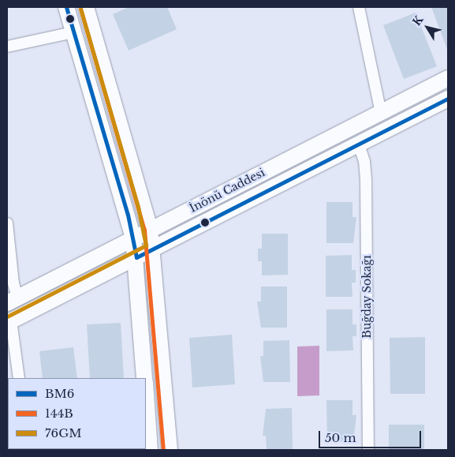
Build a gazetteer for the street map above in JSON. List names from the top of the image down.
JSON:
{
  "streets": {
    "main road": ["İnönü Caddesi"],
    "street": ["Buğday Sokağı"]
  },
  "lines": ["transit line BM6", "transit line 144B", "transit line 76GM"],
  "legend": ["BM6", "144B", "76GM"],
  "scale_bar": "50 m",
  "north": "top left"
}
